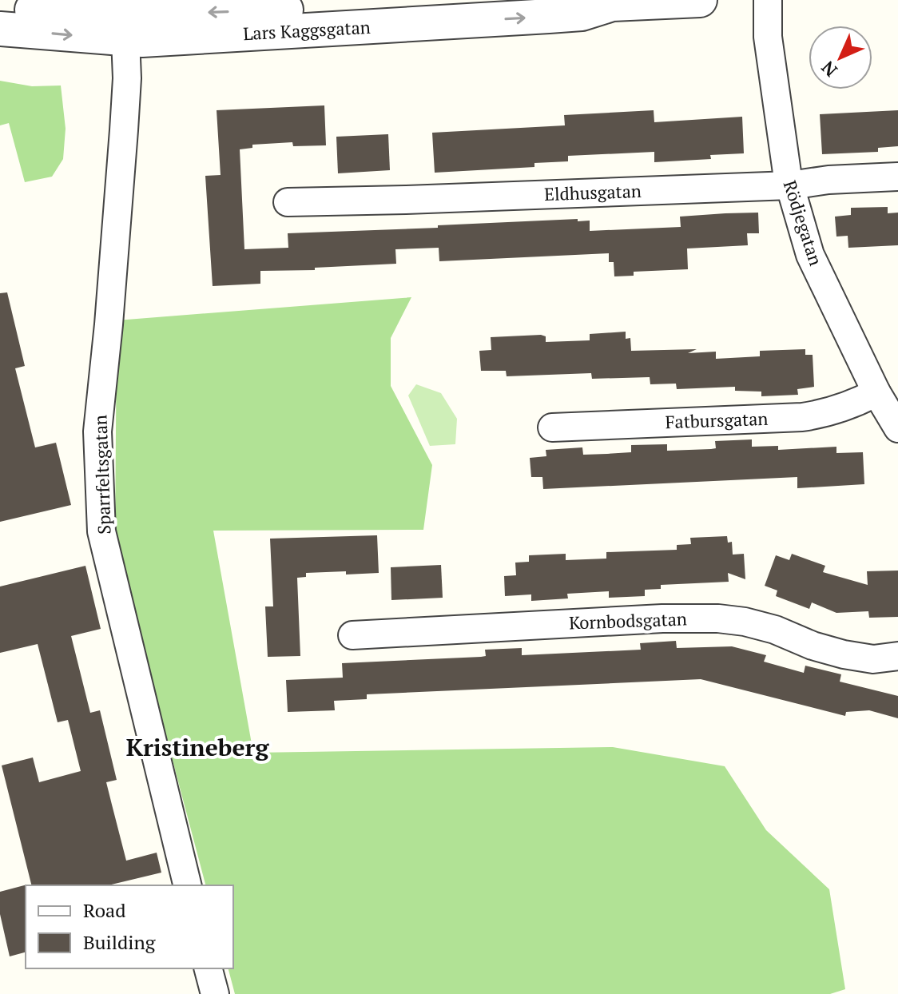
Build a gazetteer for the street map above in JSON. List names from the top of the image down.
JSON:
{
  "streets": {
    "street": [
      "Lars Kaggsgatan",
      "Eldhusgatan",
      "Rödjegatan",
      "Fatbursgatan",
      "Sparrfeltsgatan",
      "Kornbodsgatan"
    ]
  },
  "crossings": [
    ["Lars Kaggsgatan", "Sparrfeltsgatan"],
    ["Eldhusgatan", "Rödjegatan"],
    ["Rödjegatan", "Fatbursgatan"]
  ],
  "districts": ["Kristineberg"],
  "legend": ["Road", "Building"],
  "north": "bottom left"
}
